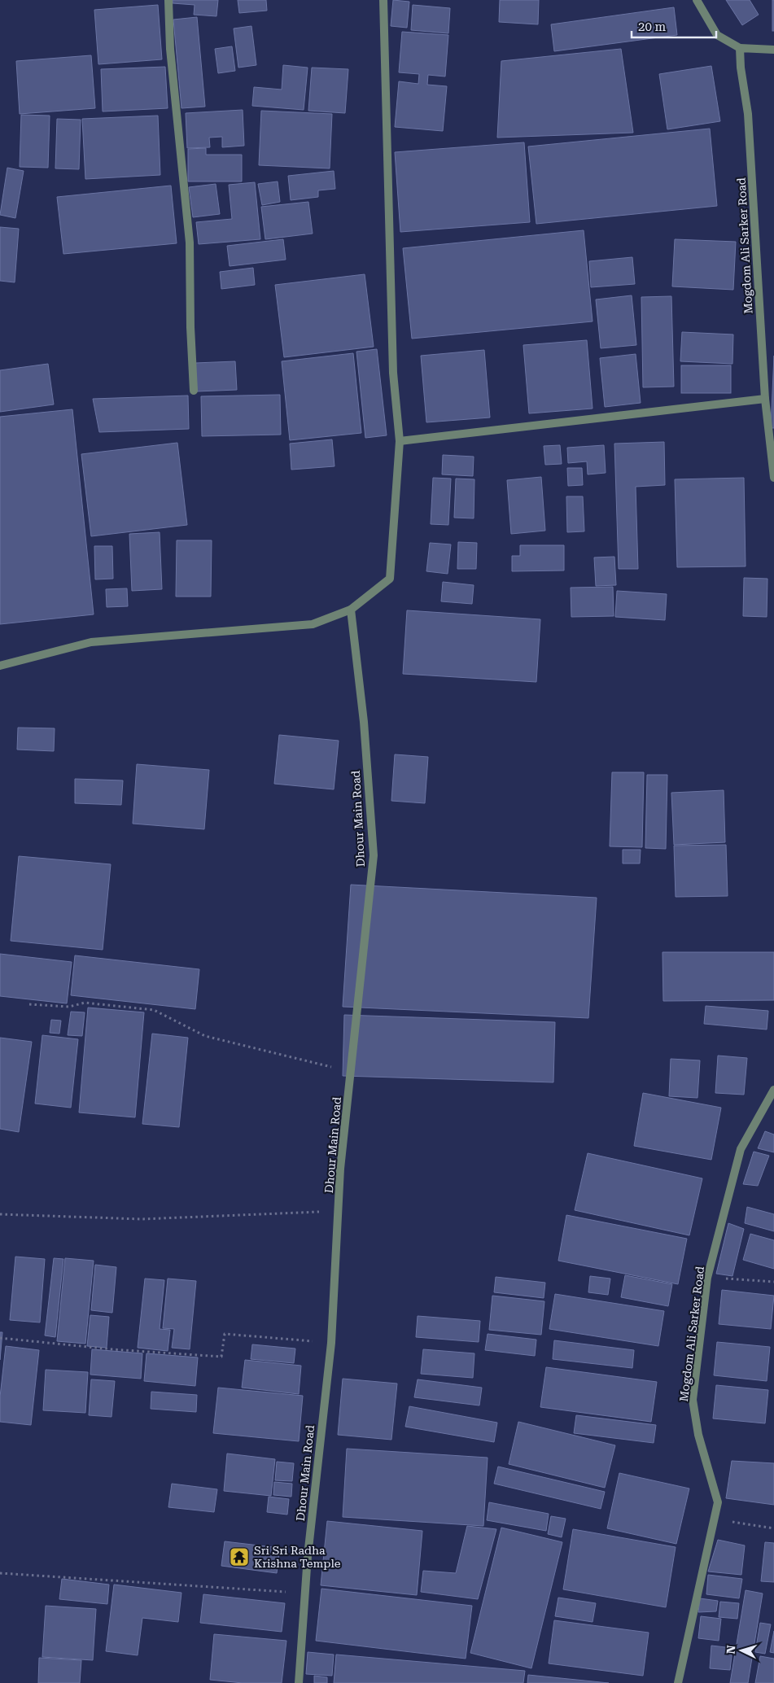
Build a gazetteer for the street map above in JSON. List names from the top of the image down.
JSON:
{
  "streets": {
    "street": ["Mogdom Ali Sarker Road", "Dhour Main Road"]
  },
  "places": {
    "temple": ["Sri Sri Radha Krishna Temple"]
  },
  "scale_bar": "20 m",
  "north": "left"
}
